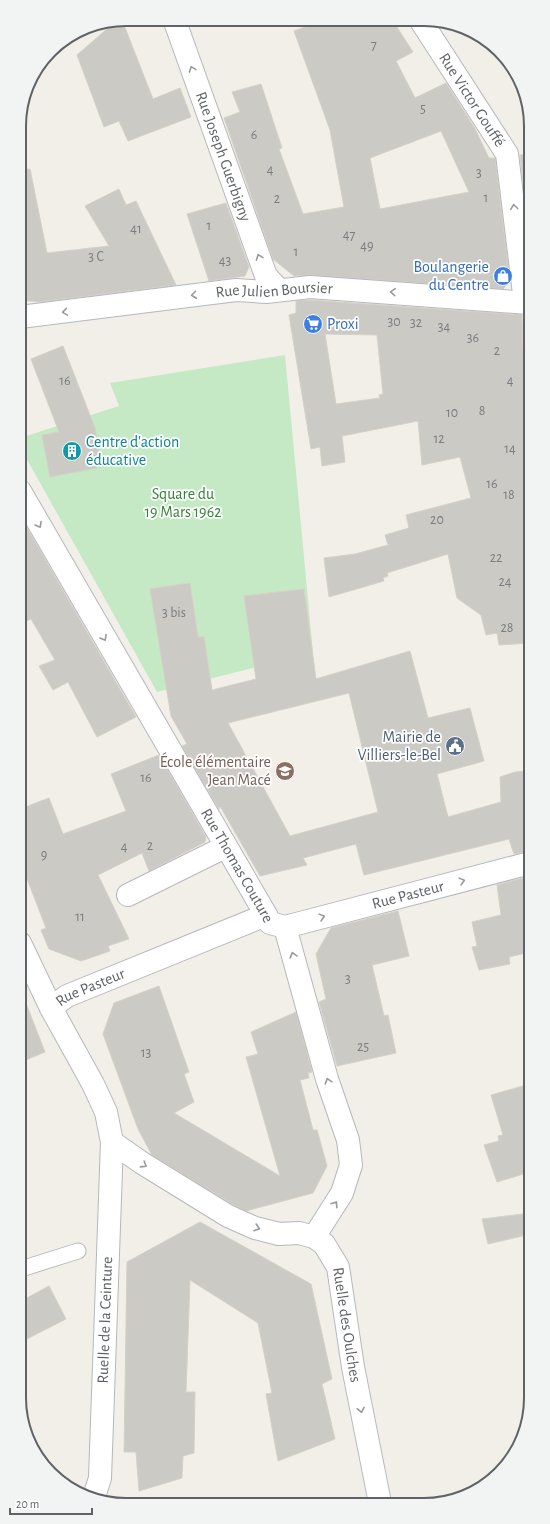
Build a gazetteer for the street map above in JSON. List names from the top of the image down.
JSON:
{
  "streets": {
    "street": [
      "Rue Victor Gouffé",
      "Rue Joseph Guerbigny",
      "Rue Julien Boursier",
      "Rue Thomas Couture",
      "Rue Pasteur",
      "Ruelle de la Ceinture",
      "Ruelle des Oulches"
    ]
  },
  "crossings": [
    ["Rue Joseph Guerbigny", "Rue Julien Boursier"],
    ["Rue Thomas Couture", "Rue Pasteur"],
    ["Rue Thomas Couture", "Ruelle des Oulches"],
    ["Rue Pasteur", "Ruelle de la Ceinture"]
  ],
  "one_way": [
    "Rue Victor Gouffé",
    "Rue Joseph Guerbigny",
    "Rue Julien Boursier",
    "Rue Pasteur",
    "Ruelle des Oulches"
  ],
  "parks": ["Square du 19 Mars 1962"],
  "places": {
    "shop": ["Boulangerie du Centre"],
    "supermarket": ["Proxi"],
    "building": ["Centre d'action éducative"],
    "public building": ["Mairie de Villiers-le-Bel"],
    "school or university": ["École élémentaire Jean Macé"]
  },
  "house_numbers": [
    "7",
    "5",
    "6",
    "4",
    "3",
    "1",
    "2",
    "1",
    "41",
    "47",
    "49",
    "1",
    "3 C",
    "43",
    "30",
    "32",
    "34",
    "36",
    "2",
    "16",
    "4",
    "8",
    "10",
    "12",
    "14",
    "16",
    "18",
    "20",
    "22",
    "24",
    "3 bis",
    "28",
    "16",
    "2",
    "4",
    "9",
    "11",
    "3",
    "25",
    "13"
  ],
  "scale_bar": "20 m"
}
